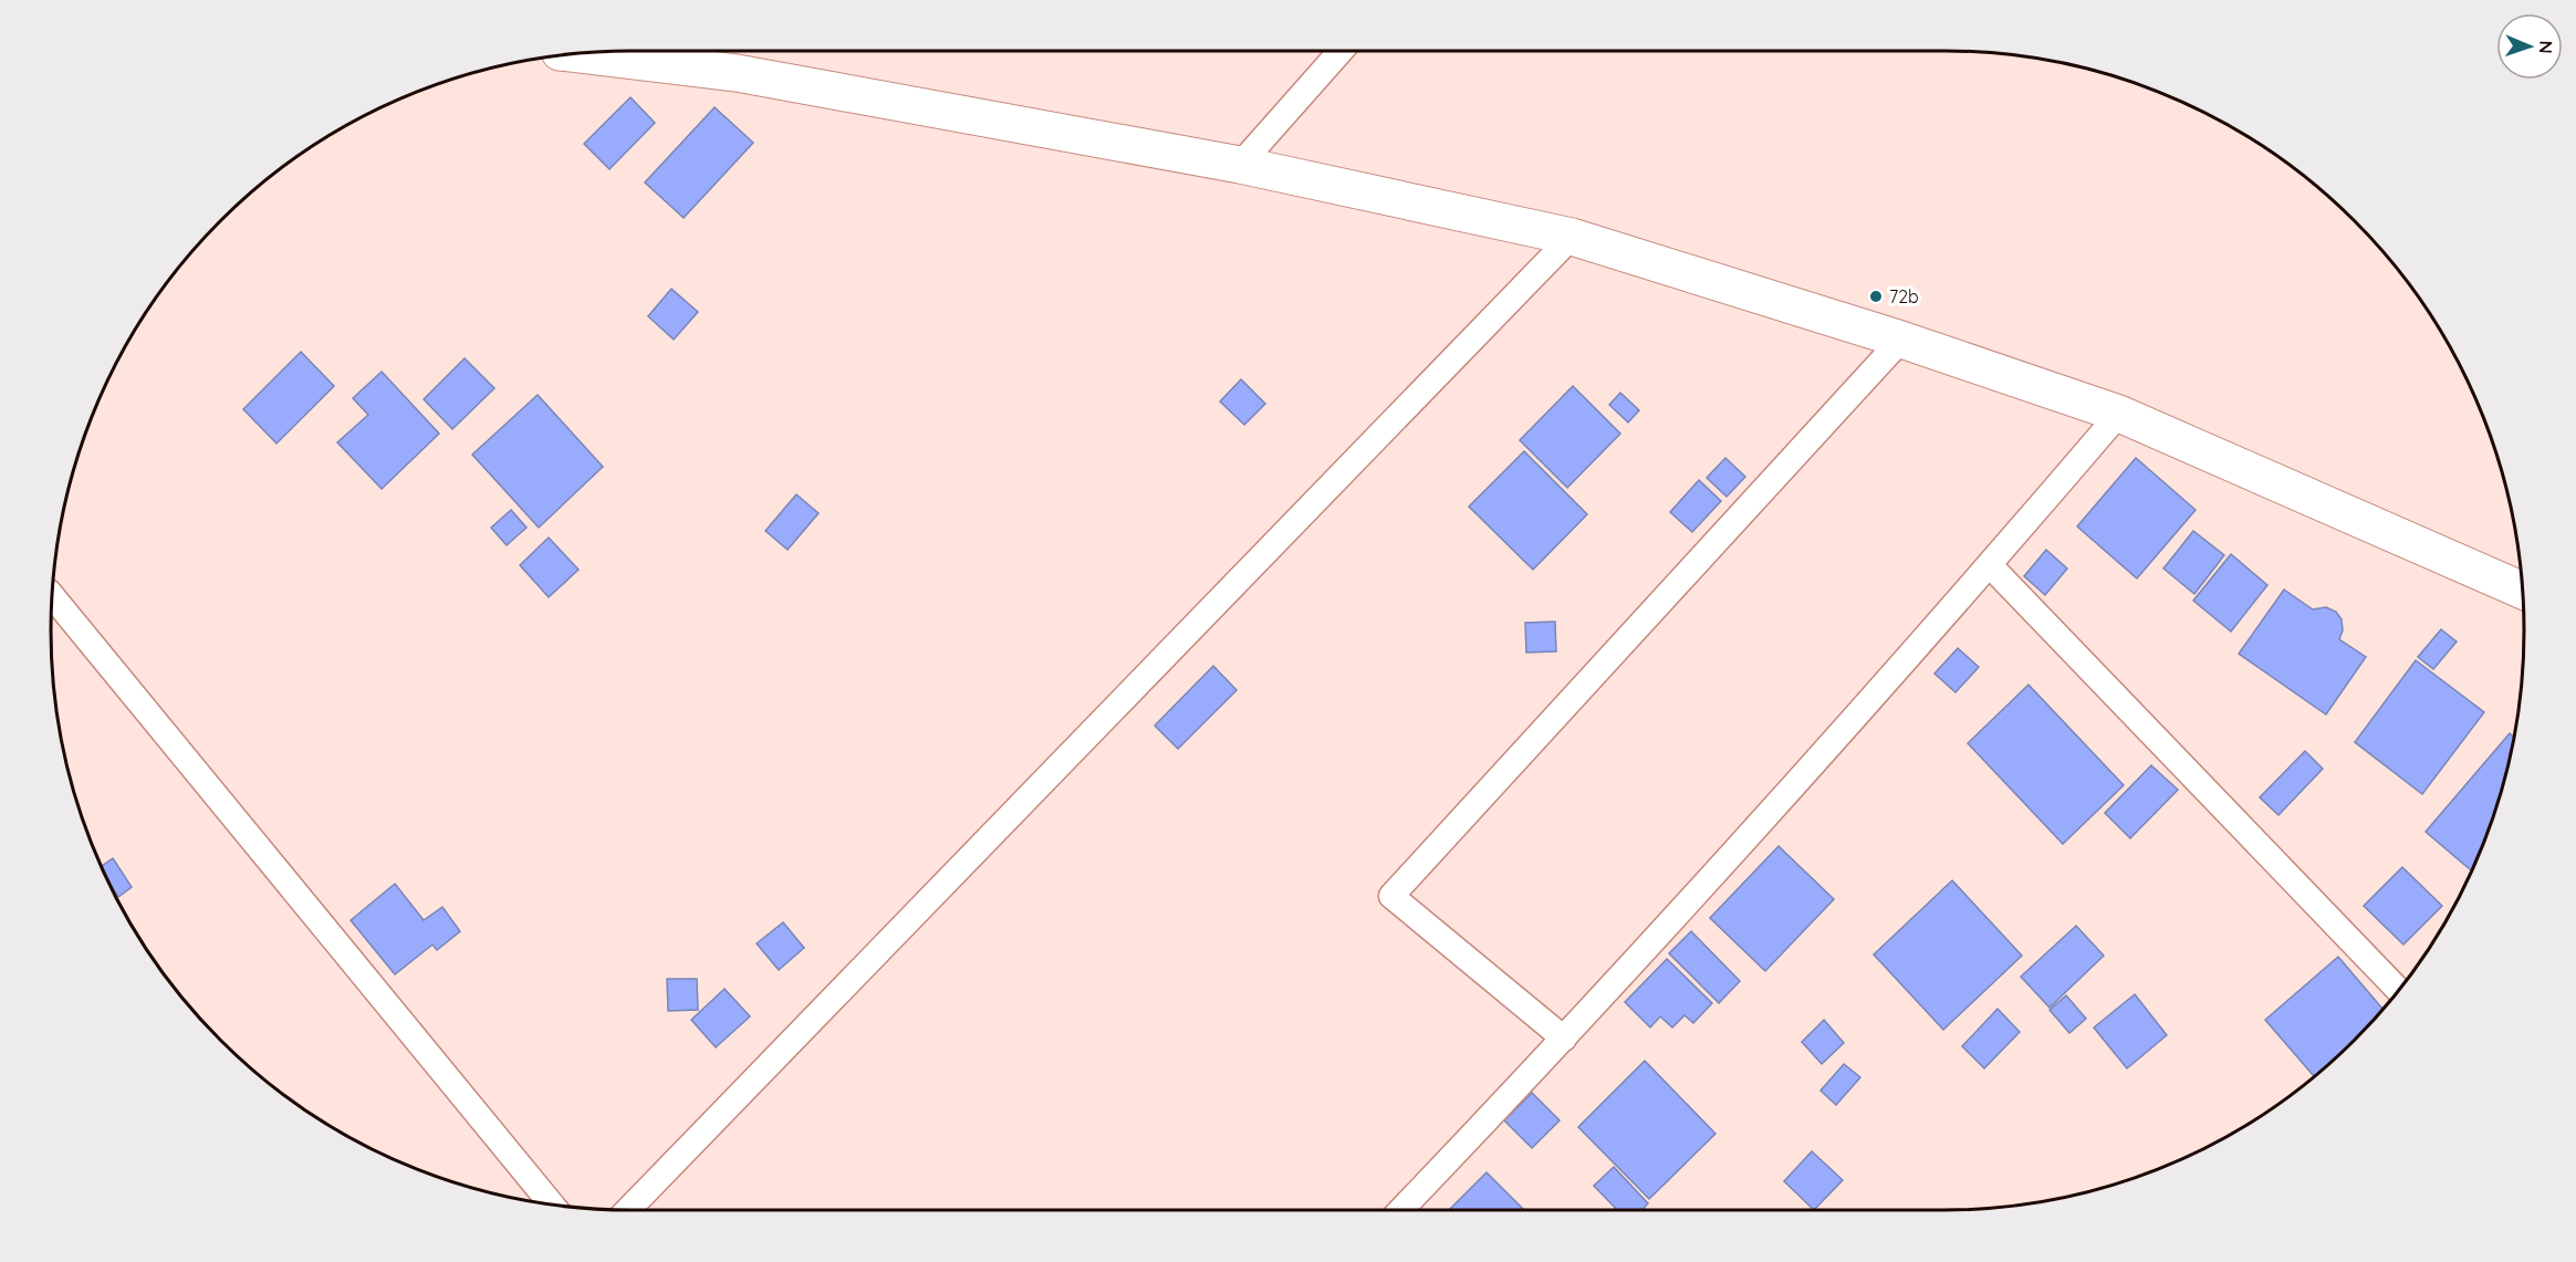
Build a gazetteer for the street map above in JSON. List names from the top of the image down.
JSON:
{
  "places": ["72b"],
  "north": "right"
}
